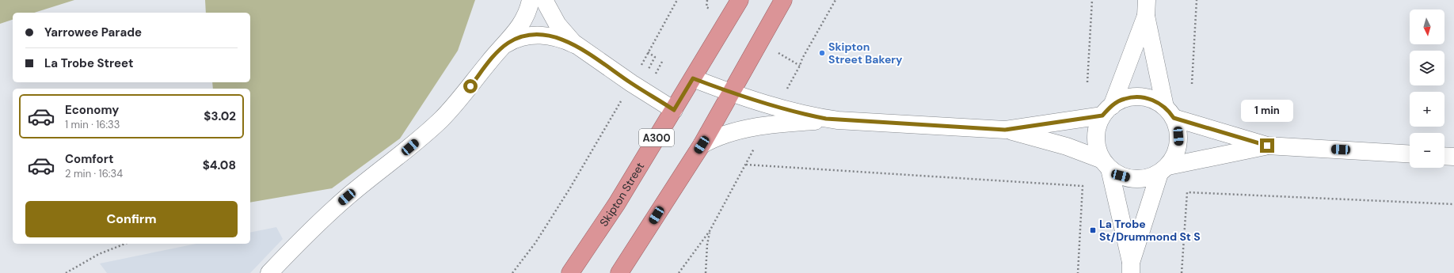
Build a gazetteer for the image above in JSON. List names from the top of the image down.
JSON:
{
  "streets": {
    "highway": ["A300", "Skipton Street"]
  },
  "places": {
    "other": ["Skipton Street Bakery"],
    "transit": ["La Trobe St/Drummond St S"]
  },
  "north": "bottom",
  "page": {
    "map_buttons": ["+", "−"],
    "banner": ["Yarrowee Parade", "La Trobe Street"],
    "list": [
      {
        "name": "Economy",
        "note": "1 min · 16:33",
        "value": "$3.02"
      },
      {
        "name": "Comfort",
        "note": "2 min · 16:34",
        "value": "$4.08"
      }
    ],
    "bubble": "1 min",
    "buttons": "Confirm"
  }
}
